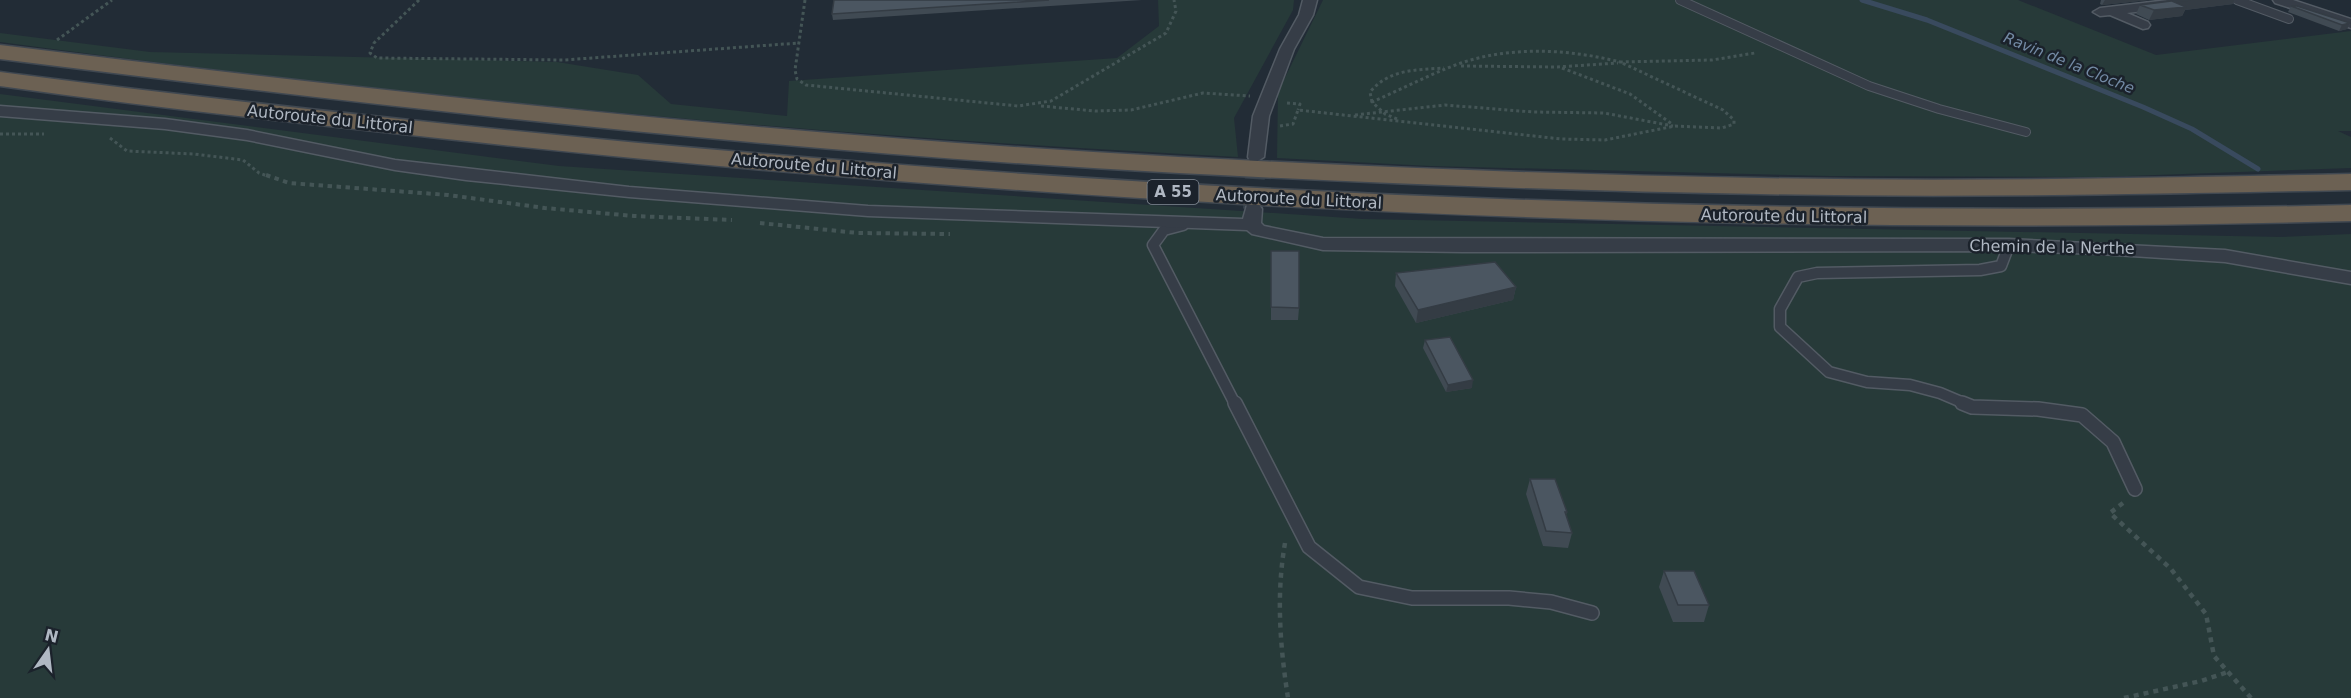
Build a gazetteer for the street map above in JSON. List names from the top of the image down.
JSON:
{
  "streets": {
    "highway": ["Autoroute du Littoral", "A 55"],
    "street": ["Chemin de la Nerthe"]
  },
  "water": ["Ravin de la Cloche"],
  "north": "top"
}
